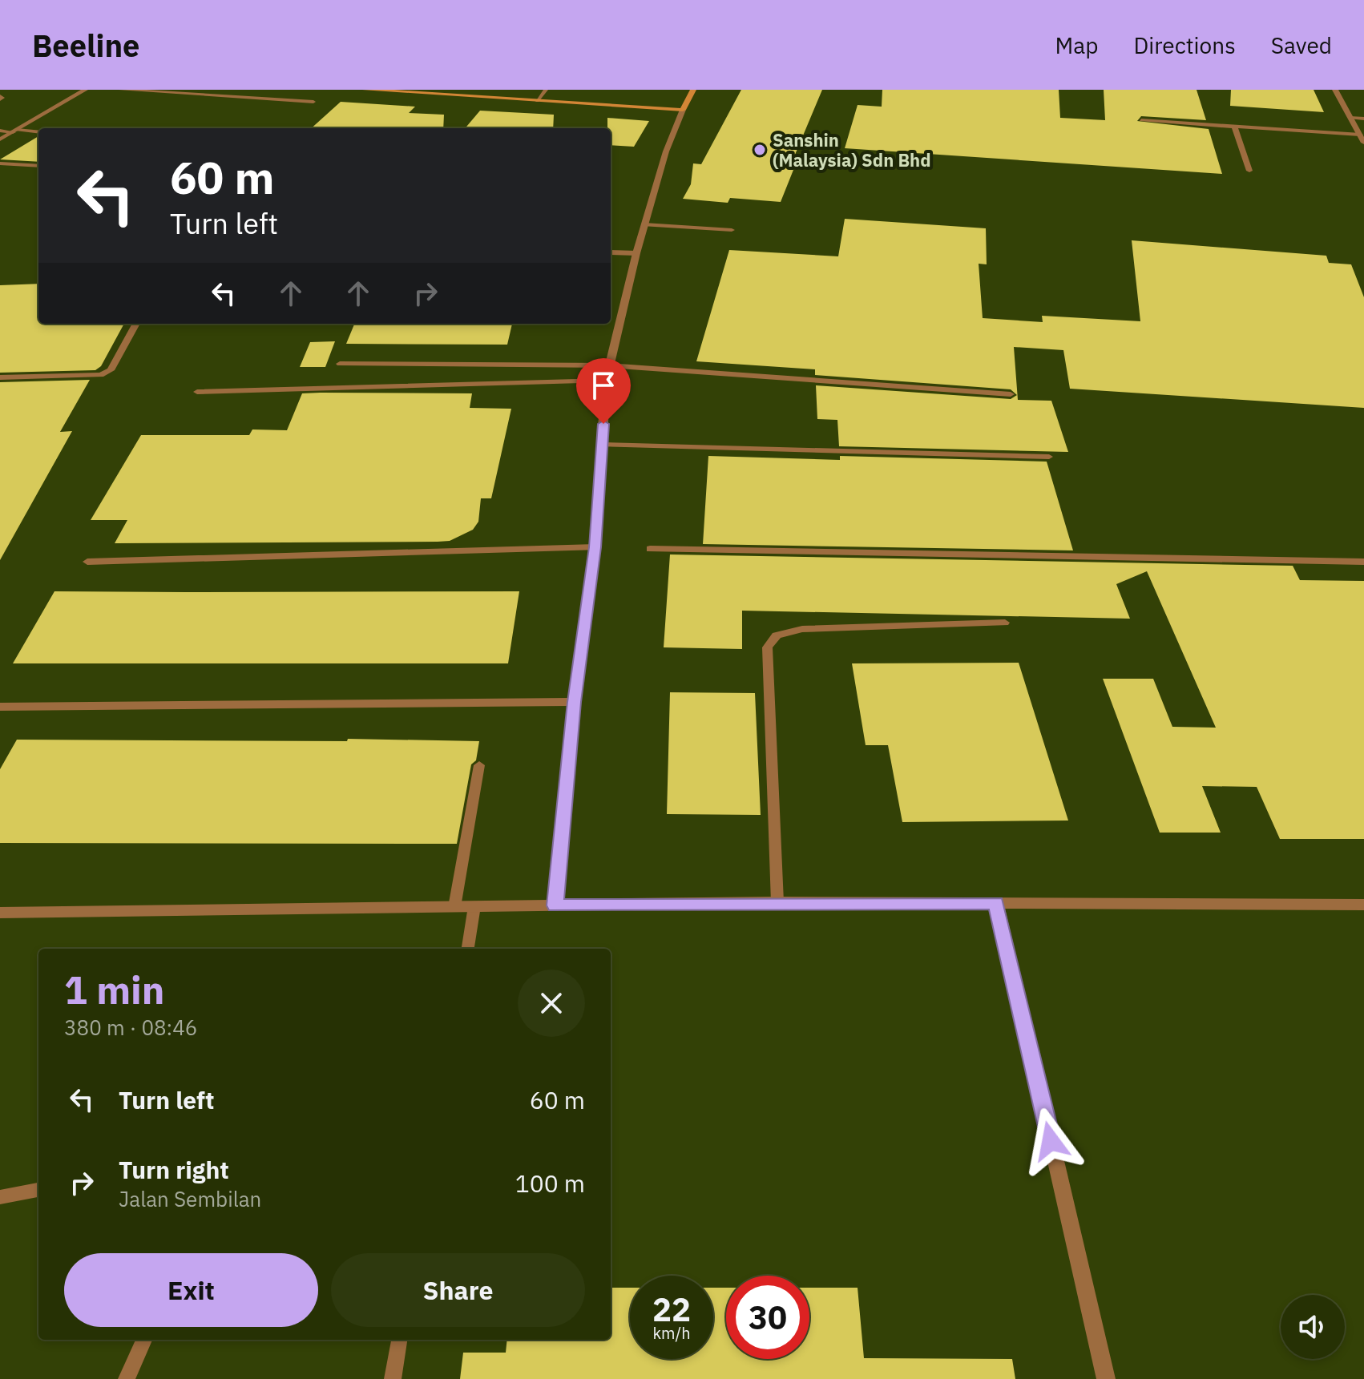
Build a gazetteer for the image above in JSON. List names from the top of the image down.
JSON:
{
  "places": ["Sanshin (Malaysia) Sdn Bhd"],
  "page": {
    "header": "Beeline",
    "nav": ["Map", "Directions", "Saved"],
    "turn": ["60 m", "Turn left"],
    "heading": ["1 min", "380 m · 08:46"],
    "list": [
      {
        "name": "Turn left",
        "value": "60 m"
      },
      {
        "name": "Turn right",
        "note": "Jalan Sembilan",
        "value": "100 m"
      }
    ],
    "buttons": ["Exit", "Share"],
    "speed": "22 km/h",
    "limit": "30"
  }
}
